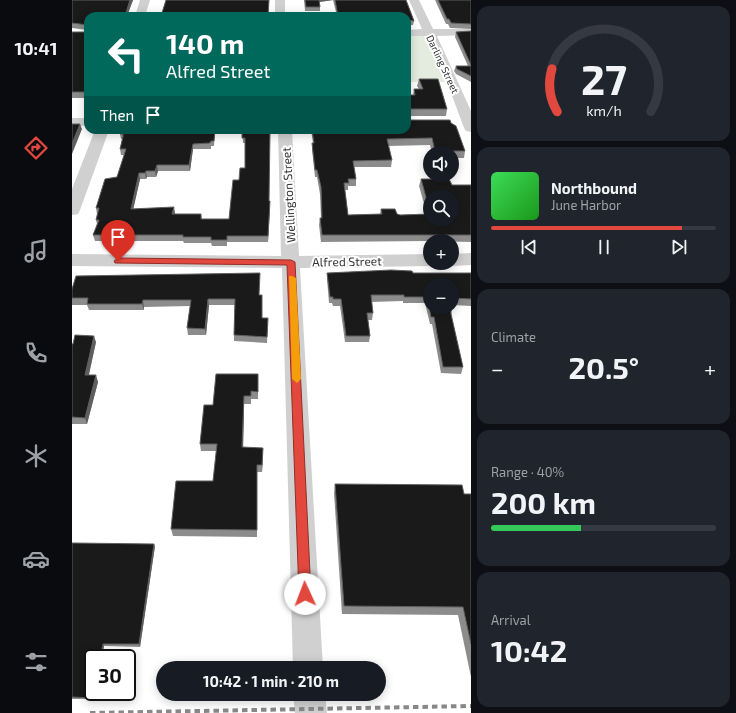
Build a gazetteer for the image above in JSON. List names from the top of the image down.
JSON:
{
  "streets": {
    "street": ["Darling Street", "Wellington Street", "Alfred Street"]
  },
  "crossings": [
    ["Wellington Street", "Alfred Street"]
  ],
  "page": {
    "tabs": "10:41",
    "turn": ["140 m", "Alfred Street"],
    "then": "Then",
    "map_buttons": ["+", "−"],
    "song": ["Northbound", "June Harbor"],
    "tile": [
      "Climate",
      ["Range · 40%", "200 km"],
      ["Arrival", "10:42"]
    ],
    "heat": ["−", "20.5°", "+"],
    "limit": "30",
    "trip": "10:42 · 1 min · 210 m",
    "gauge": ["27", "km/h"]
  }
}
